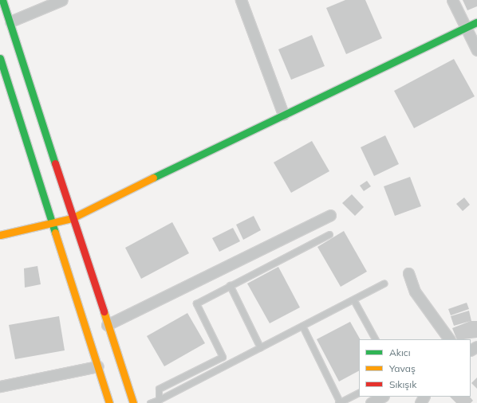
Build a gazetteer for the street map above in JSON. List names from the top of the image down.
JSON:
{
  "legend": ["Akıcı", "Yavaş", "Sıkışık"]
}
